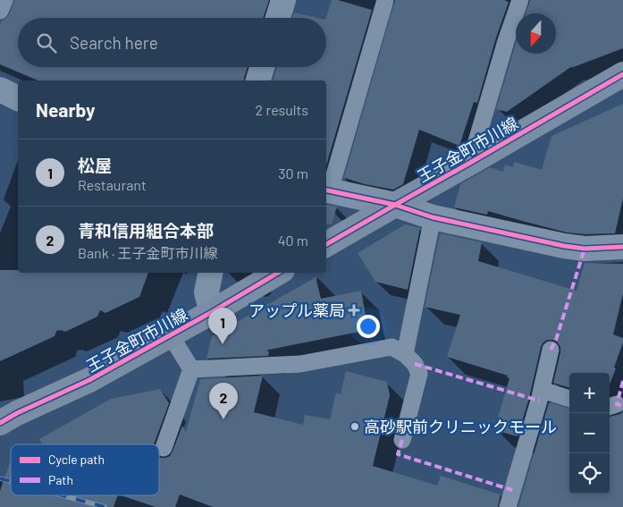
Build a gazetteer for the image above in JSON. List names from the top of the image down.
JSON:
{
  "streets": {
    "main road": ["王子金町市川線"]
  },
  "places": {
    "health": ["アップル薬局"],
    "other": ["高砂駅前クリニックモール"]
  },
  "legend": ["Cycle path", "Path"],
  "north": "bottom",
  "page": {
    "search": "Search here",
    "heading": ["Nearby", "2 results"],
    "list": [
      {
        "mark": "1",
        "name": "松屋",
        "note": "Restaurant",
        "value": "30 m"
      },
      {
        "mark": "2",
        "name": "青和信用組合本部",
        "note": "Bank · 王子金町市川線",
        "value": "40 m"
      }
    ],
    "pins": ["1", "2"],
    "map_buttons": ["+", "−"]
  }
}
